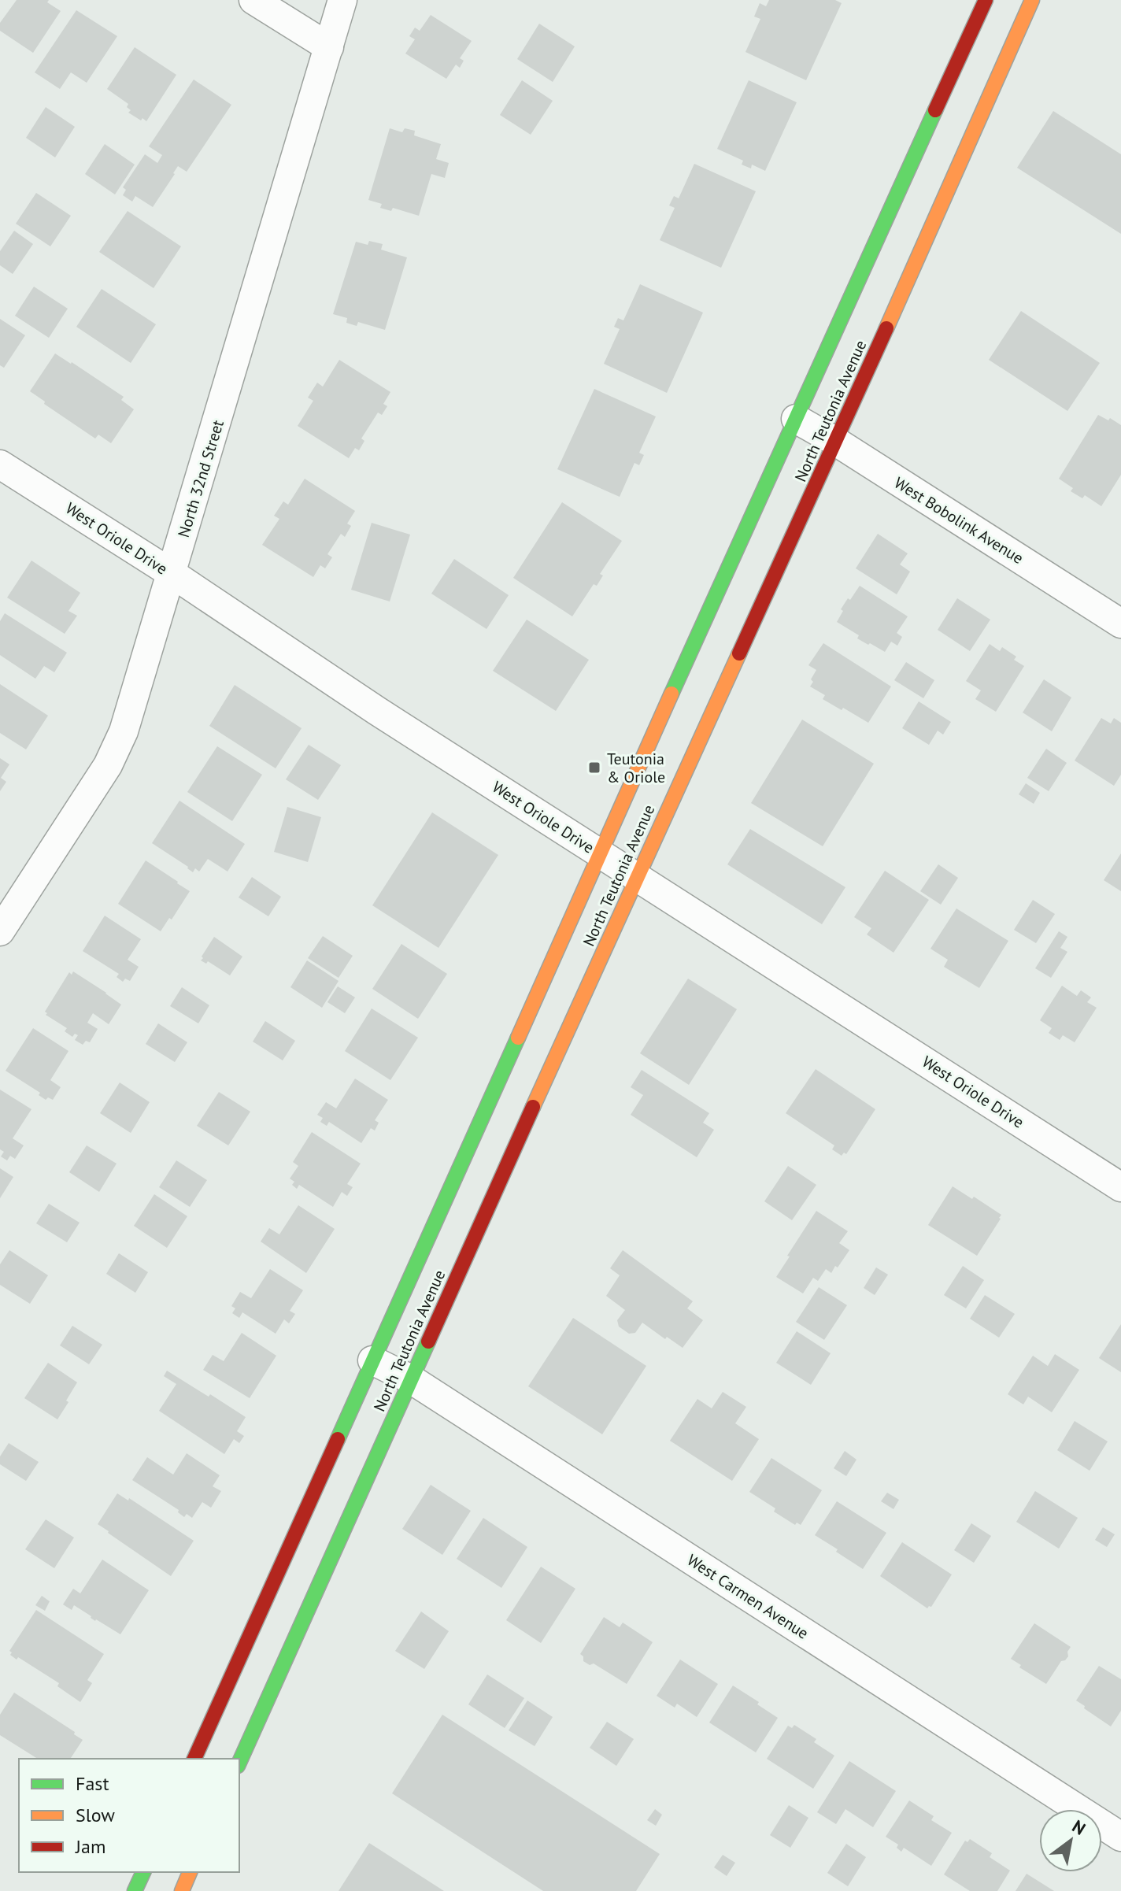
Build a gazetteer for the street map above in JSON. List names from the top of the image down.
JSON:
{
  "streets": {
    "main road": ["North Teutonia Avenue"],
    "street": [
      "North 32nd Street",
      "West Bobolink Avenue",
      "West Oriole Drive",
      "West Carmen Avenue"
    ]
  },
  "crossings": [
    ["North Teutonia Avenue", "West Bobolink Avenue"],
    ["North Teutonia Avenue", "West Oriole Drive"],
    ["North Teutonia Avenue", "West Carmen Avenue"],
    ["North 32nd Street", "West Oriole Drive"]
  ],
  "places": {
    "transit": ["Teutonia & Oriole"]
  },
  "legend": ["Fast", "Slow", "Jam"],
  "north": "top right"
}
